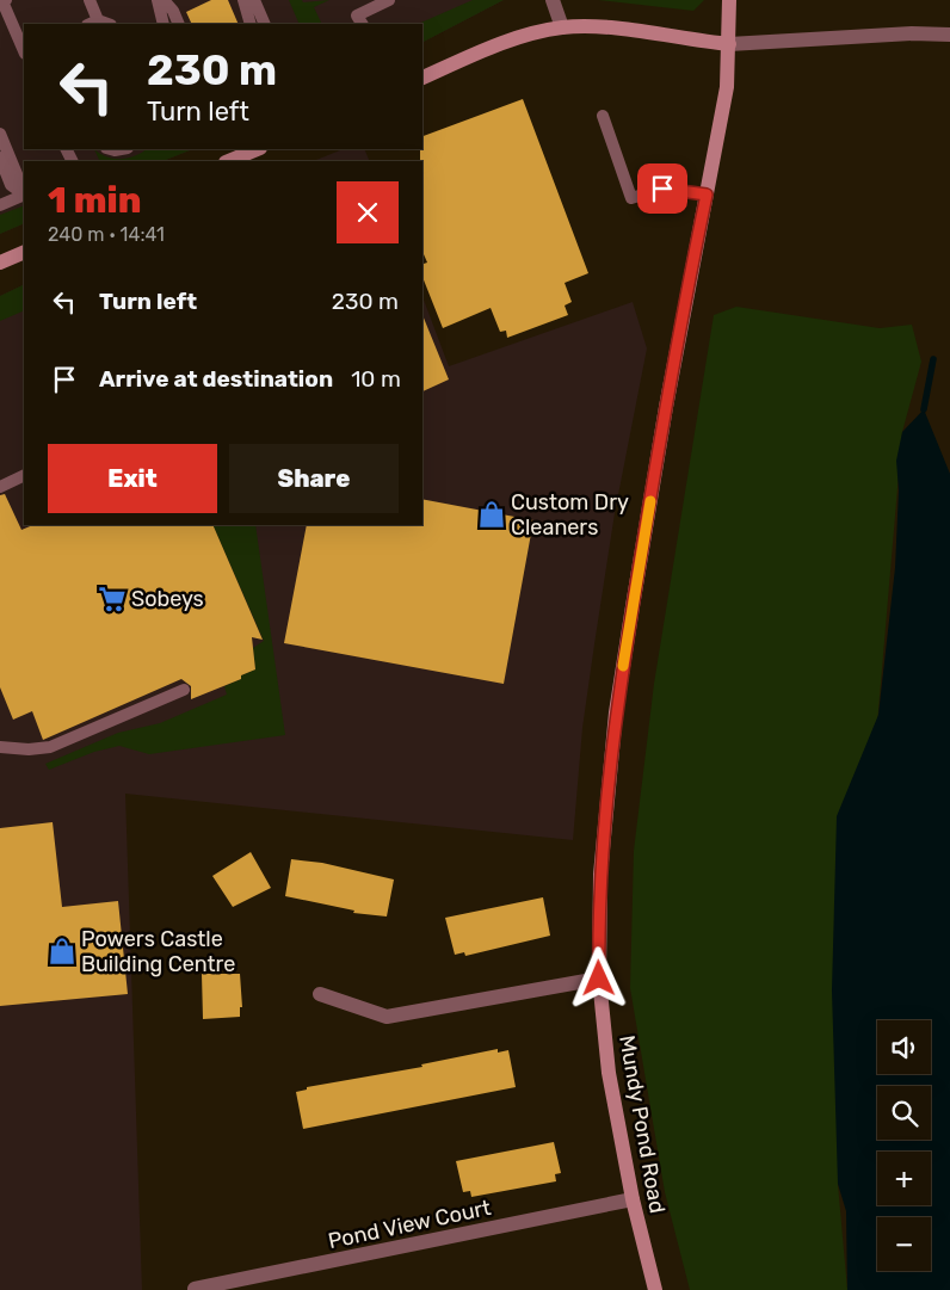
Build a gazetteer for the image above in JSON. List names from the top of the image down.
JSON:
{
  "streets": {
    "street": ["Mundy Pond Road", "Pond View Court"]
  },
  "crossings": [
    ["Mundy Pond Road", "Pond View Court"]
  ],
  "places": {
    "shop": ["Custom Dry Cleaners", "Powers Castle Building Centre"],
    "supermarket": ["Sobeys"]
  },
  "page": {
    "turn": ["230 m", "Turn left"],
    "heading": ["1 min", "240 m · 14:41"],
    "list": [
      {
        "name": "Turn left",
        "value": "230 m"
      },
      {
        "name": "Arrive at destination",
        "value": "10 m"
      }
    ],
    "buttons": ["Exit", "Share"],
    "map_buttons": ["+", "−"]
  }
}
